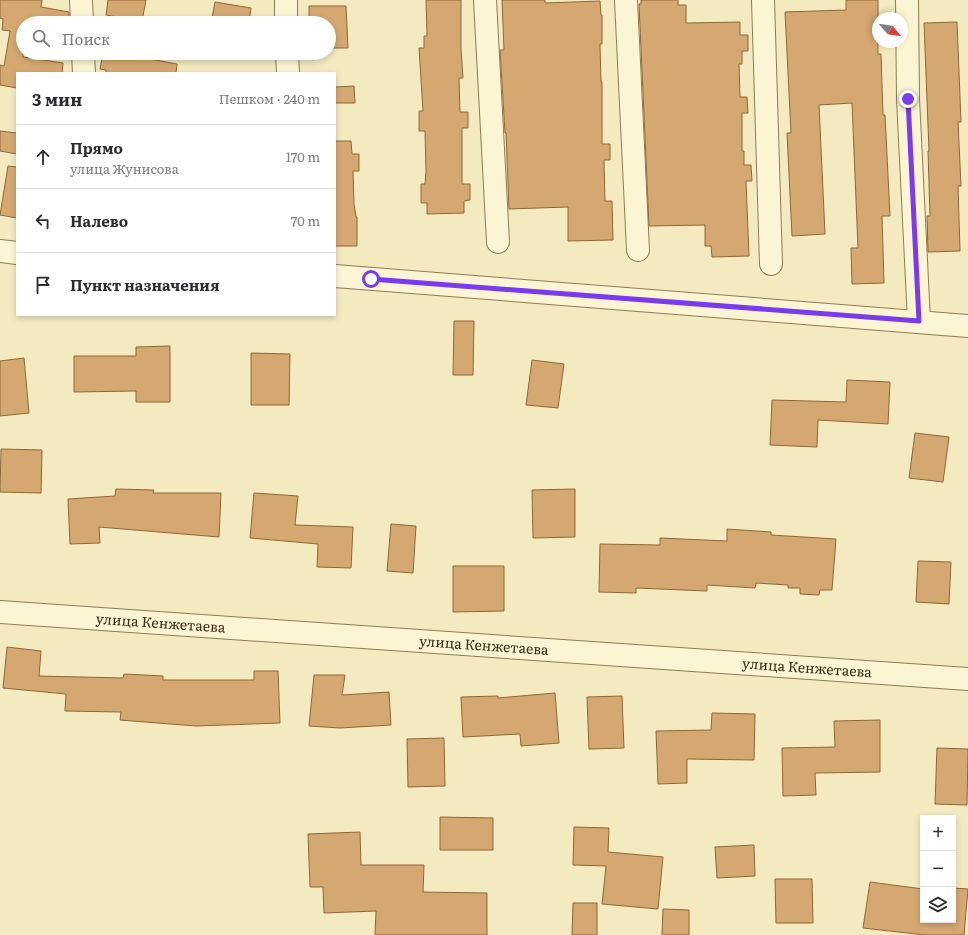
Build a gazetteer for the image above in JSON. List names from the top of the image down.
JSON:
{
  "streets": {
    "street": ["улица Кенжетаева"]
  },
  "north": "bottom right",
  "page": {
    "search": "Поиск",
    "heading": ["3 мин", "Пешком · 240 m"],
    "list": [
      ["Прямо", "улица Жунисова", "170 m"],
      ["Налево", "70 m"],
      "Пункт назначения"
    ],
    "map_buttons": ["+", "−"]
  }
}
